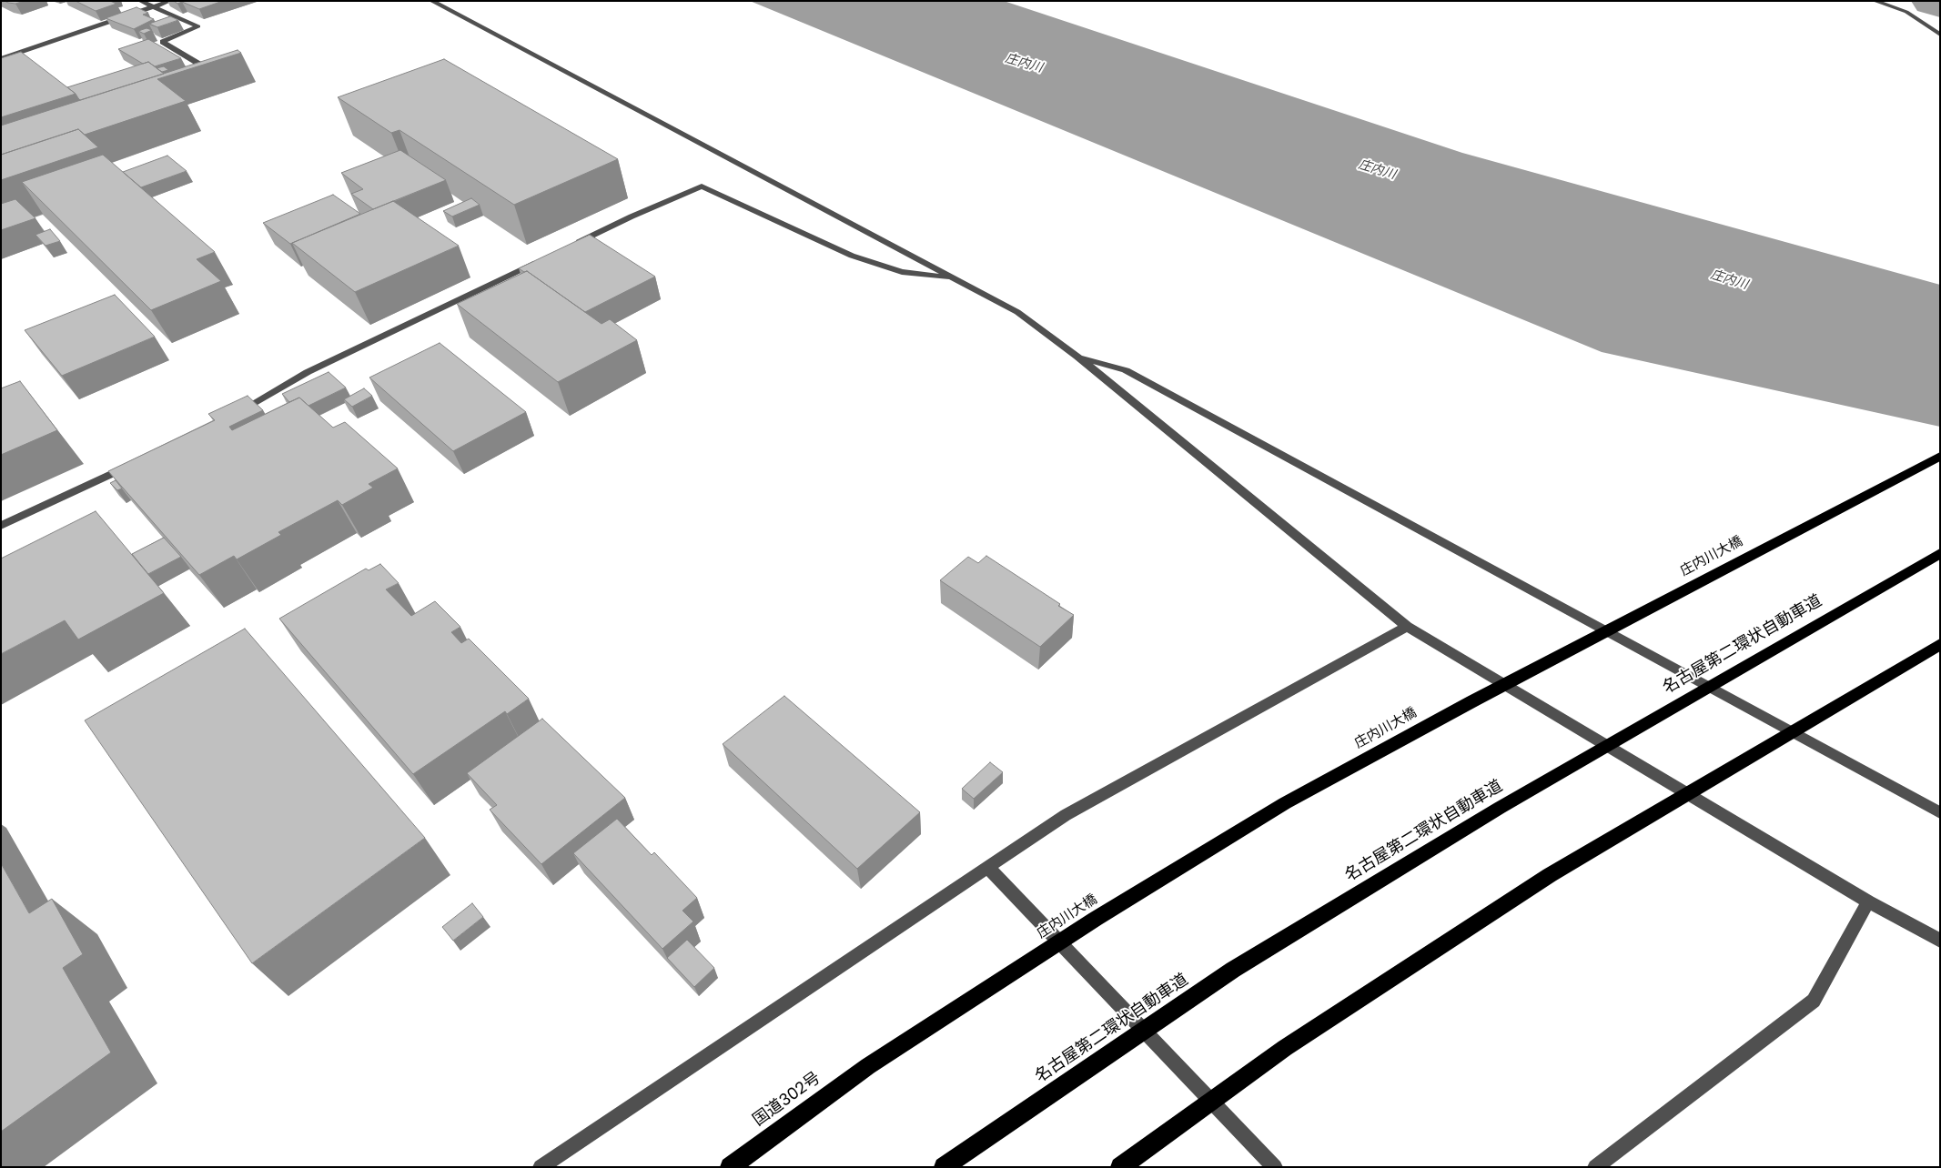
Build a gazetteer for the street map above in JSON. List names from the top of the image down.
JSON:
{
  "streets": {
    "highway": ["庄内川大橋", "名古屋第二環状自動車道", "国道302号"]
  },
  "crossings": [
    ["庄内川大橋", "国道302号"]
  ],
  "water": ["庄内川"]
}
